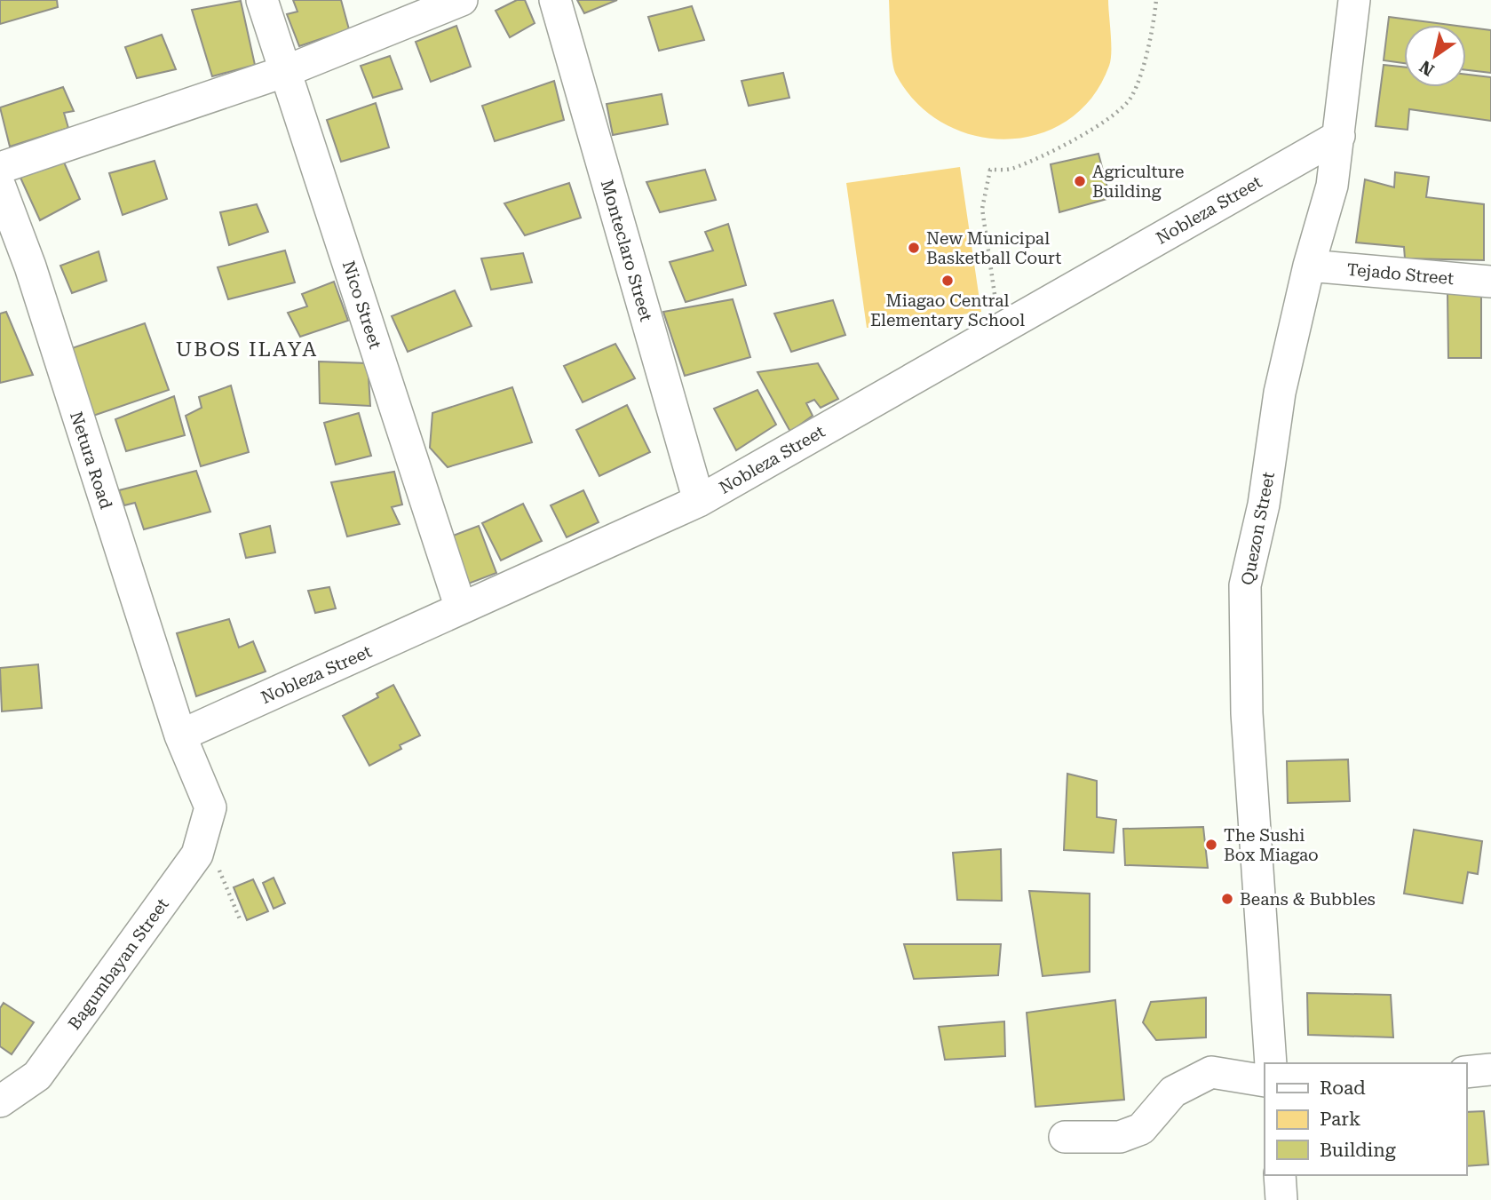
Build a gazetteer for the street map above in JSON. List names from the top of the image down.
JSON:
{
  "streets": {
    "street": [
      "Nobleza Street",
      "Monteclaro Street",
      "Tejado Street",
      "Nico Street",
      "Netura Road",
      "Quezon Street",
      "Bagumbayan Street"
    ]
  },
  "crossings": [
    ["Nobleza Street", "Monteclaro Street"],
    ["Nobleza Street", "Nico Street"],
    ["Nobleza Street", "Netura Road"],
    ["Nobleza Street", "Quezon Street"],
    ["Tejado Street", "Quezon Street"],
    ["Netura Road", "Bagumbayan Street"]
  ],
  "districts": ["UBOS ILAYA"],
  "places": [
    "Agriculture Building",
    "New Municipal Basketball Court",
    "Miagao Central Elementary School",
    "The Sushi Box Miagao",
    "Beans & Bubbles"
  ],
  "legend": ["Road", "Park", "Building"],
  "north": "bottom left"
}
